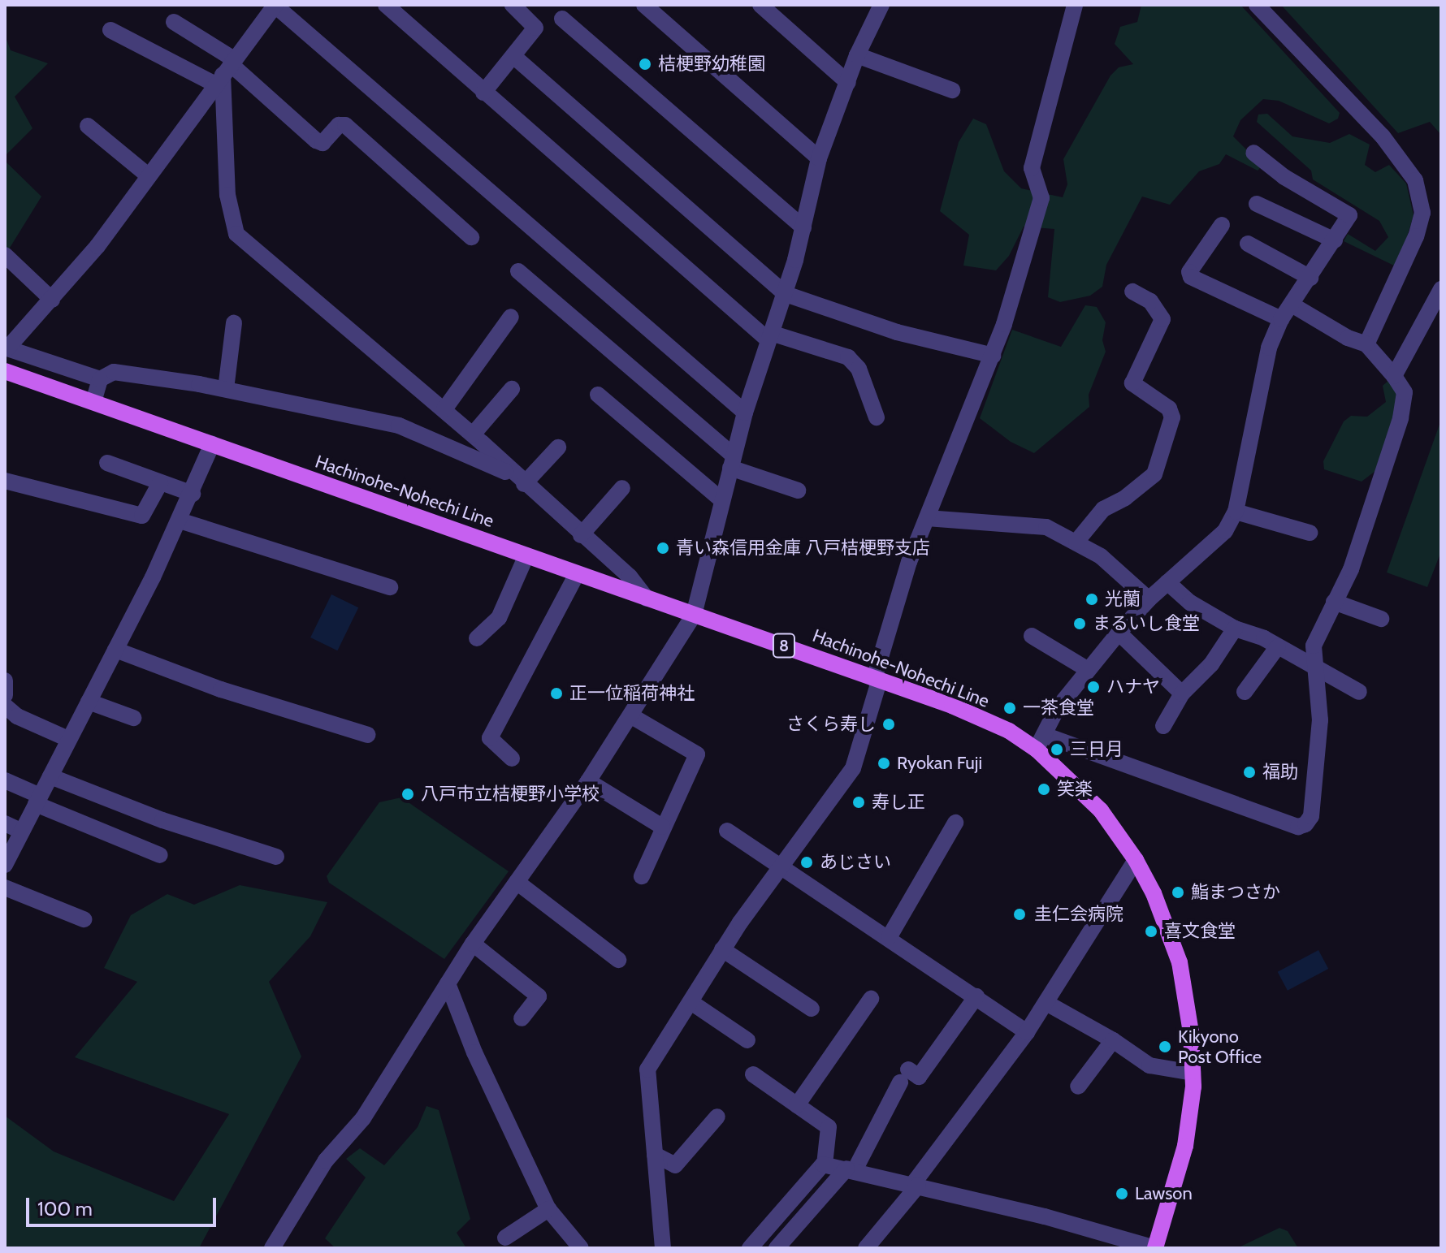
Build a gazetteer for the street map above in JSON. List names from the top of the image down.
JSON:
{
  "streets": {
    "main road": ["Hachinohe-Nohechi Line", "8"]
  },
  "places": [
    "桔梗野幼稚園",
    "青い森信用金庫 八戸桔梗野支店",
    "光蘭",
    "まるいし食堂",
    "ハナヤ",
    "正一位稲荷神社",
    "一茶食堂",
    "さくら寿し",
    "三日月",
    "Ryokan Fuji",
    "福助",
    "笑楽",
    "八戸市立桔梗野小学校",
    "寿し正",
    "あじさい",
    "鮨まつさか",
    "圭仁会病院",
    "喜文食堂",
    "Kikyono Post Office",
    "Lawson"
  ],
  "scale_bar": "100 m"
}
